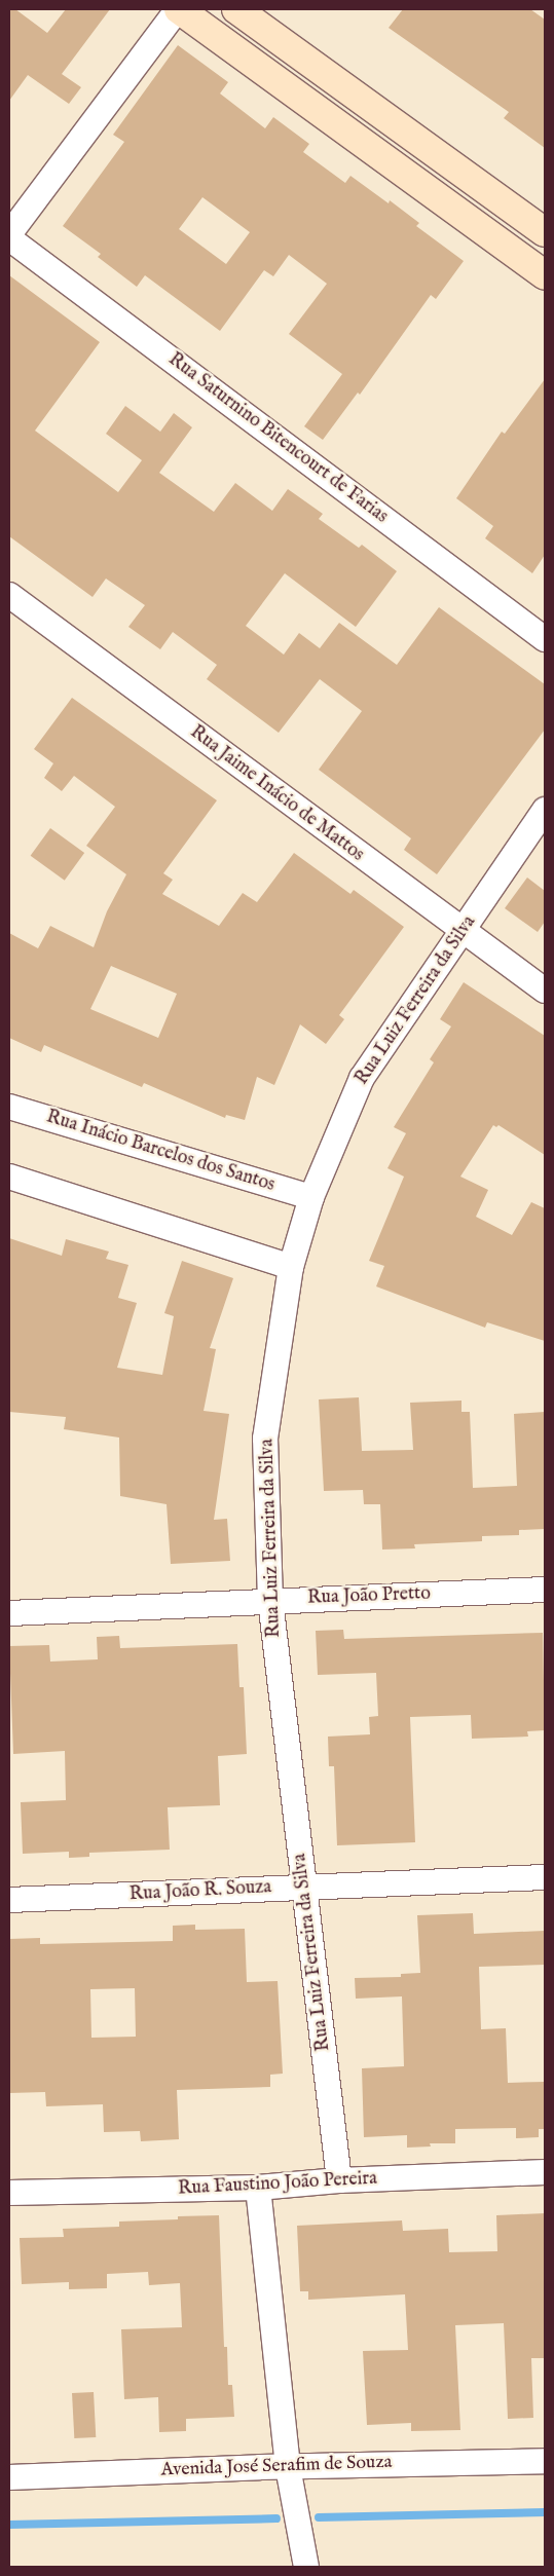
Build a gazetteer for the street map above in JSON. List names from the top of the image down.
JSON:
{
  "streets": {
    "street": [
      "Rua Saturnino Bitencourt de Farias",
      "Rua Jaime Inácio de Mattos",
      "Rua Luiz Ferreira da Silva",
      "Rua Inácio Barcelos dos Santos",
      "Rua João Pretto",
      "Rua João R. Souza",
      "Rua Faustino João Pereira",
      "Avenida José Serafim de Souza"
    ]
  },
  "crossings": [
    ["Rua Jaime Inácio de Mattos", "Rua Luiz Ferreira da Silva"],
    ["Rua Luiz Ferreira da Silva", "Rua Inácio Barcelos dos Santos"],
    ["Rua Luiz Ferreira da Silva", "Rua João Pretto"],
    ["Rua Luiz Ferreira da Silva", "Rua João R. Souza"],
    ["Rua Luiz Ferreira da Silva", "Rua Faustino João Pereira"]
  ]
}
